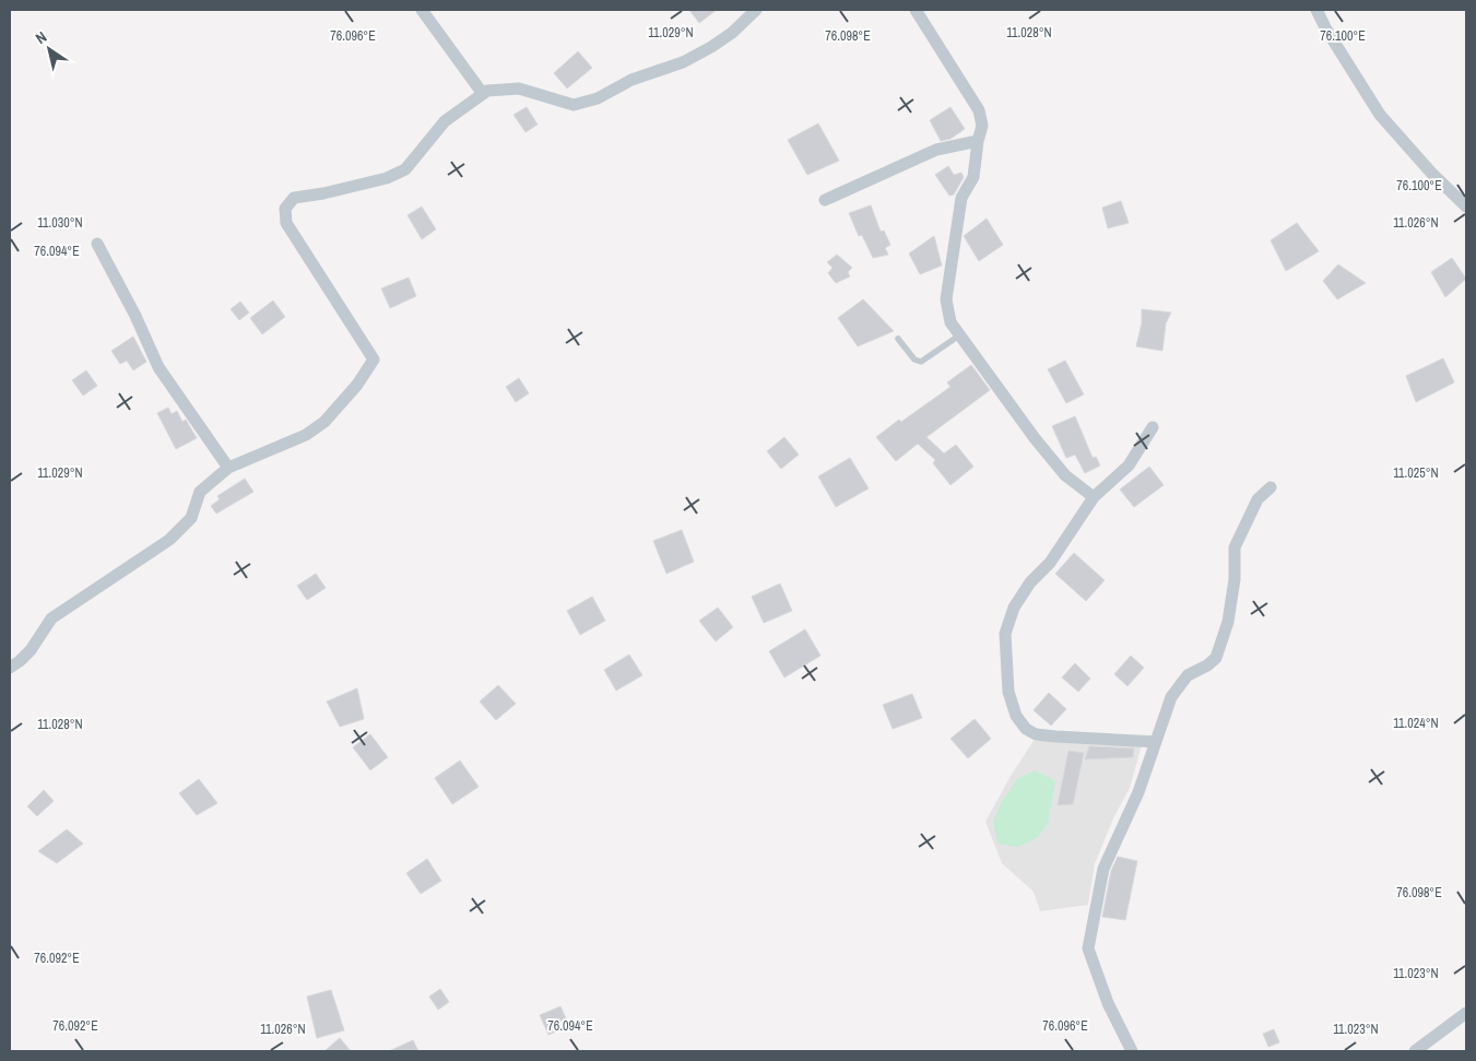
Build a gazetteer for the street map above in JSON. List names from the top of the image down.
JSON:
{
  "north": "top left",
  "coordinates": [
    "11.029°N",
    "11.028°N",
    "76.098°E",
    "76.096°E",
    "76.100°E",
    "11.026°N",
    "11.030°N",
    "76.094°E",
    "11.025°N",
    "11.024°N",
    "76.092°E",
    "11.023°N"
  ]
}
